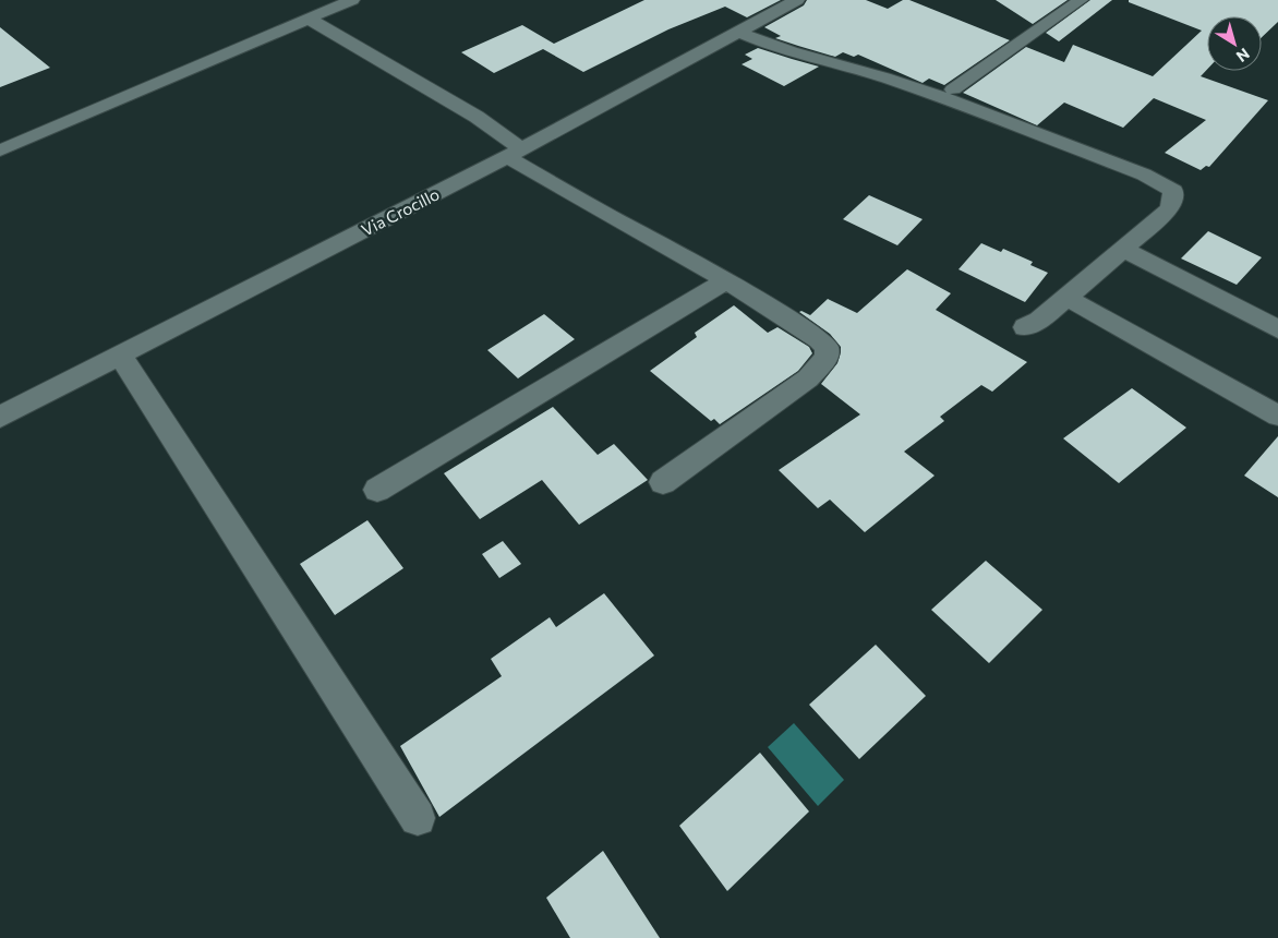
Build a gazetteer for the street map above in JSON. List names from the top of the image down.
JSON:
{
  "streets": {
    "street": ["Via Crocillo"]
  },
  "north": "bottom right"
}
